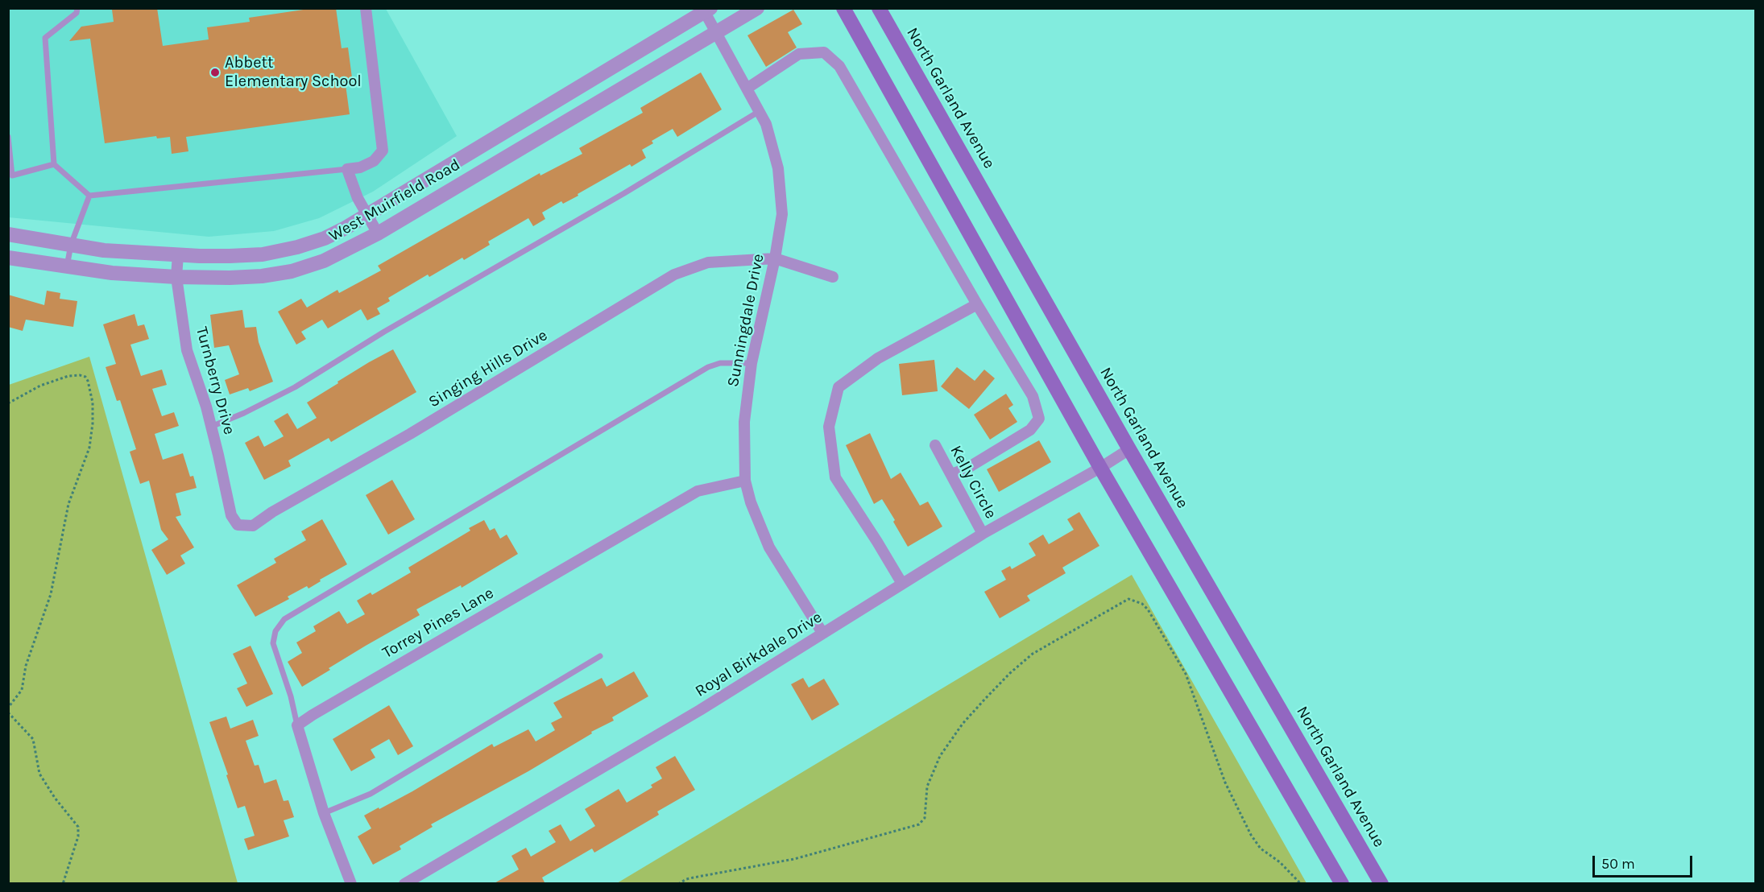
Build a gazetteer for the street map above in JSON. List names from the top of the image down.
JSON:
{
  "streets": {
    "main road": ["North Garland Avenue"],
    "street": [
      "West Muirfield Road",
      "Sunningdale Drive",
      "Singing Hills Drive",
      "Turnberry Drive",
      "Kelly Circle",
      "Torrey Pines Lane",
      "Royal Birkdale Drive"
    ]
  },
  "crossings": [
    ["North Garland Avenue", "Royal Birkdale Drive"],
    ["West Muirfield Road", "Sunningdale Drive"],
    ["West Muirfield Road", "Turnberry Drive"],
    ["Sunningdale Drive", "Singing Hills Drive"],
    ["Sunningdale Drive", "Torrey Pines Lane"],
    ["Sunningdale Drive", "Royal Birkdale Drive"],
    ["Singing Hills Drive", "Turnberry Drive"],
    ["Kelly Circle", "Royal Birkdale Drive"]
  ],
  "places": ["Abbett Elementary School"],
  "scale_bar": "50 m"
}
